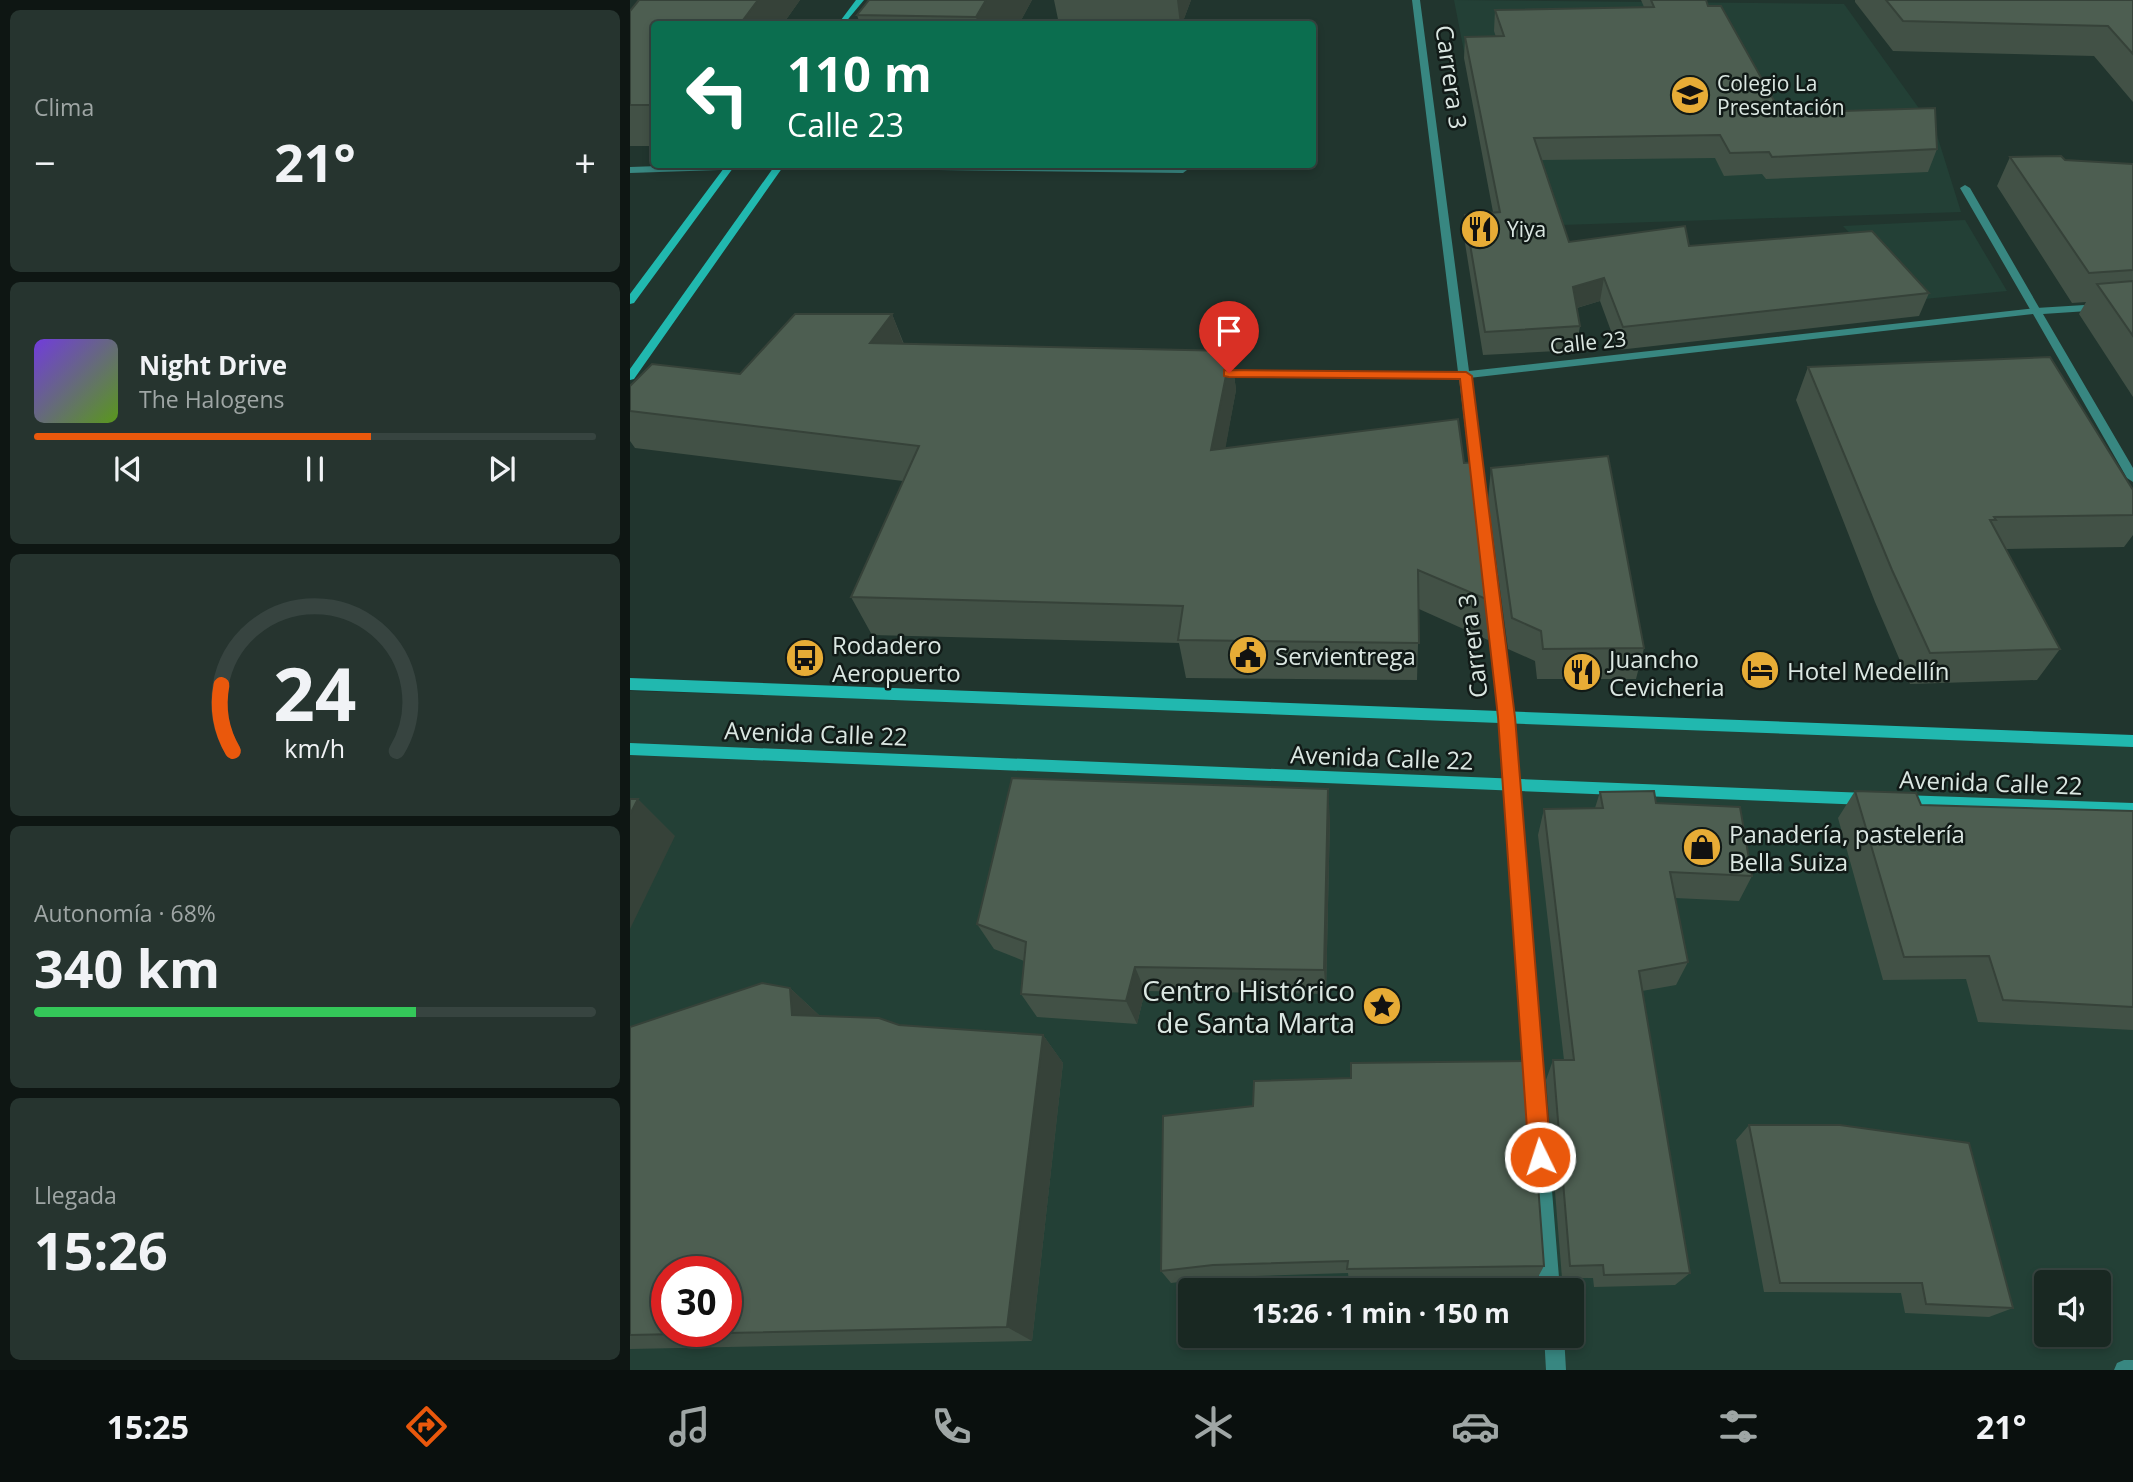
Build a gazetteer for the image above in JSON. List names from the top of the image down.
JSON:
{
  "streets": {
    "street": ["Carrera 3", "Calle 23", "Avenida Calle 22"]
  },
  "crossings": [
    ["Carrera 3", "Calle 23"],
    ["Carrera 3", "Avenida Calle 22"]
  ],
  "places": {
    "school or university": ["Colegio La Presentación"],
    "restaurant": ["Yiya", "Juancho Cevicheria"],
    "public building": ["Servientrega"],
    "bus stop": ["Rodadero Aeropuerto"],
    "hotel": ["Hotel Medellín"],
    "shop": ["Panadería, pastelería Bella Suiza"],
    "place": ["Centro Histórico de Santa Marta"]
  },
  "page": {
    "tile": [
      "Clima",
      ["Autonomía · 68%", "340 km"],
      ["Llegada", "15:26"]
    ],
    "turn": ["110 m", "Calle 23"],
    "heat": ["−", "21°", "+"],
    "song": ["Night Drive", "The Halogens"],
    "limit": "30",
    "trip": "15:26 · 1 min · 150 m",
    "tabs": ["15:25", "21°"],
    "gauge": ["24", "km/h"]
  }
}
